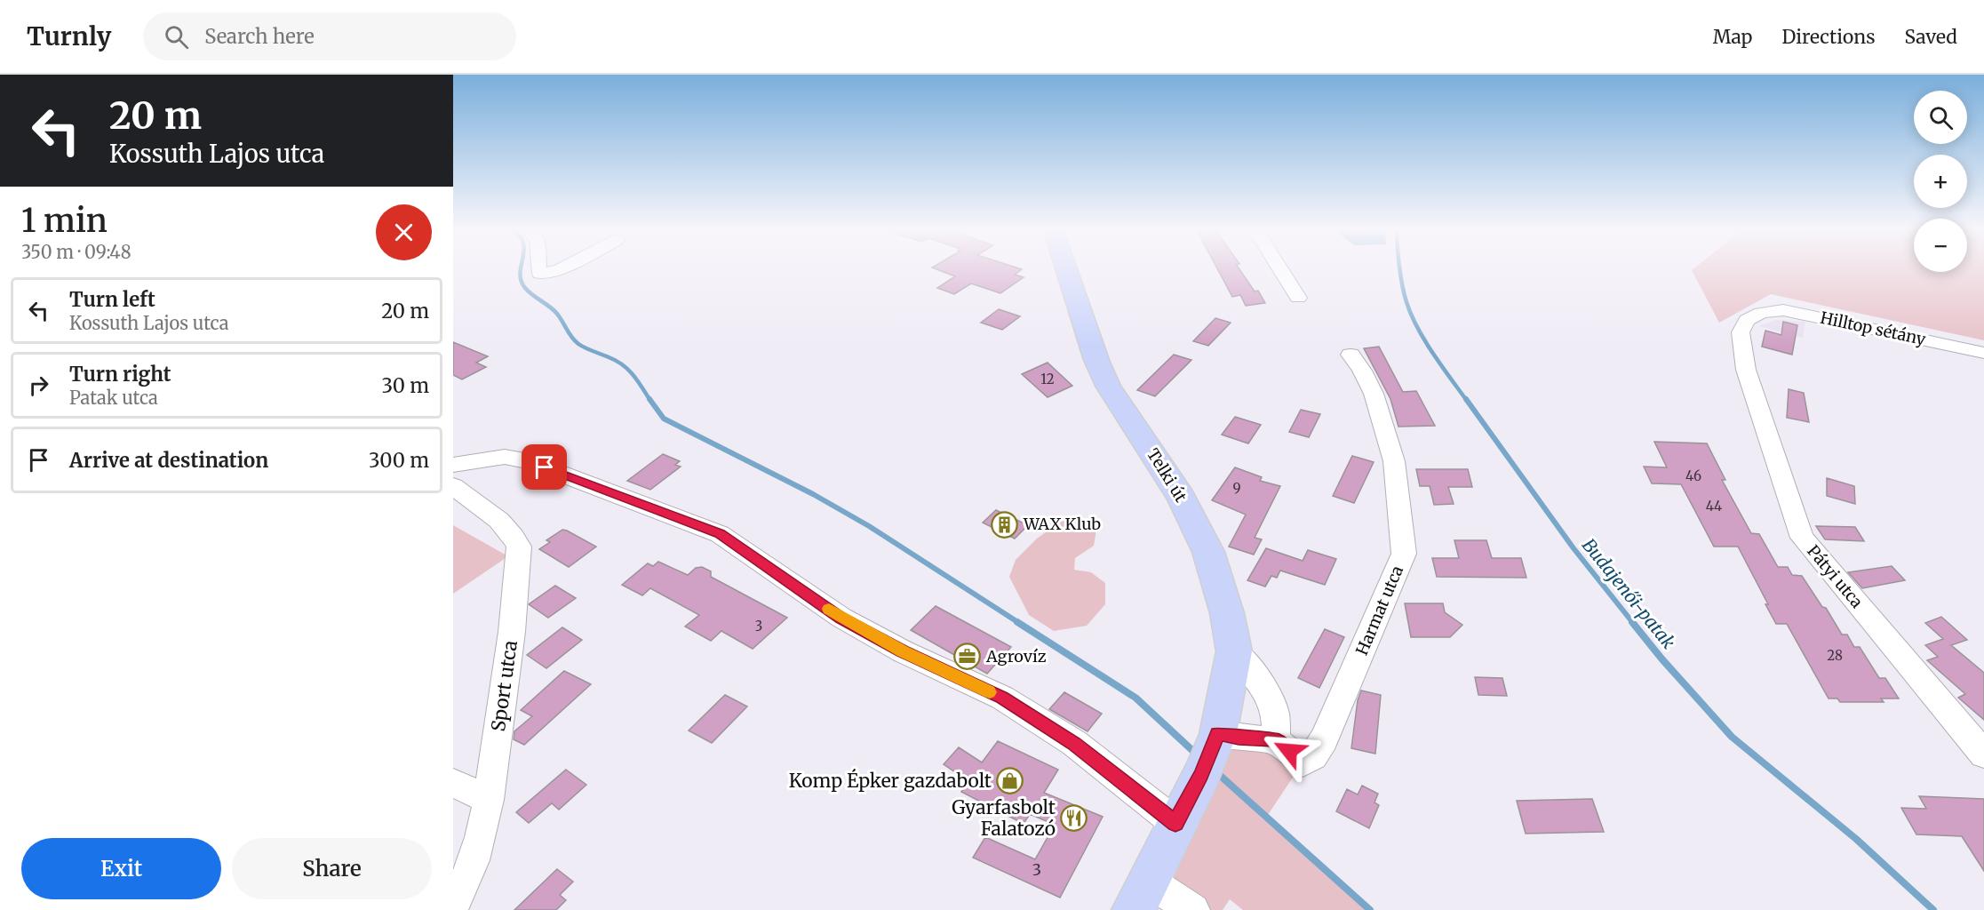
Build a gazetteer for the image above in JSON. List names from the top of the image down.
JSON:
{
  "streets": {
    "main road": ["Telki út"],
    "street": [
      "Hilltop sétány",
      "Pátyi utca",
      "Harmat utca",
      "Sport utca"
    ]
  },
  "crossings": [
    ["Hilltop sétány", "Pátyi utca"]
  ],
  "water": ["Budajenői-patak"],
  "places": {
    "building": ["WAX Klub"],
    "office": ["Agrovíz"],
    "shop": ["Komp Épker gazdabolt"],
    "restaurant": ["Gyarfasbolt Falatozó"]
  },
  "house_numbers": [
    "12",
    "46",
    "9",
    "44",
    "3",
    "28",
    "3"
  ],
  "page": {
    "header": "Turnly",
    "search": "Search here",
    "nav": ["Map", "Directions", "Saved"],
    "turn": ["20 m", "Kossuth Lajos utca"],
    "map_buttons": ["+", "−"],
    "heading": ["1 min", "350 m · 09:48"],
    "list": [
      {
        "name": "Turn left",
        "note": "Kossuth Lajos utca",
        "value": "20 m"
      },
      {
        "name": "Turn right",
        "note": "Patak utca",
        "value": "30 m"
      },
      {
        "name": "Arrive at destination",
        "value": "300 m"
      }
    ],
    "buttons": ["Exit", "Share"]
  }
}
